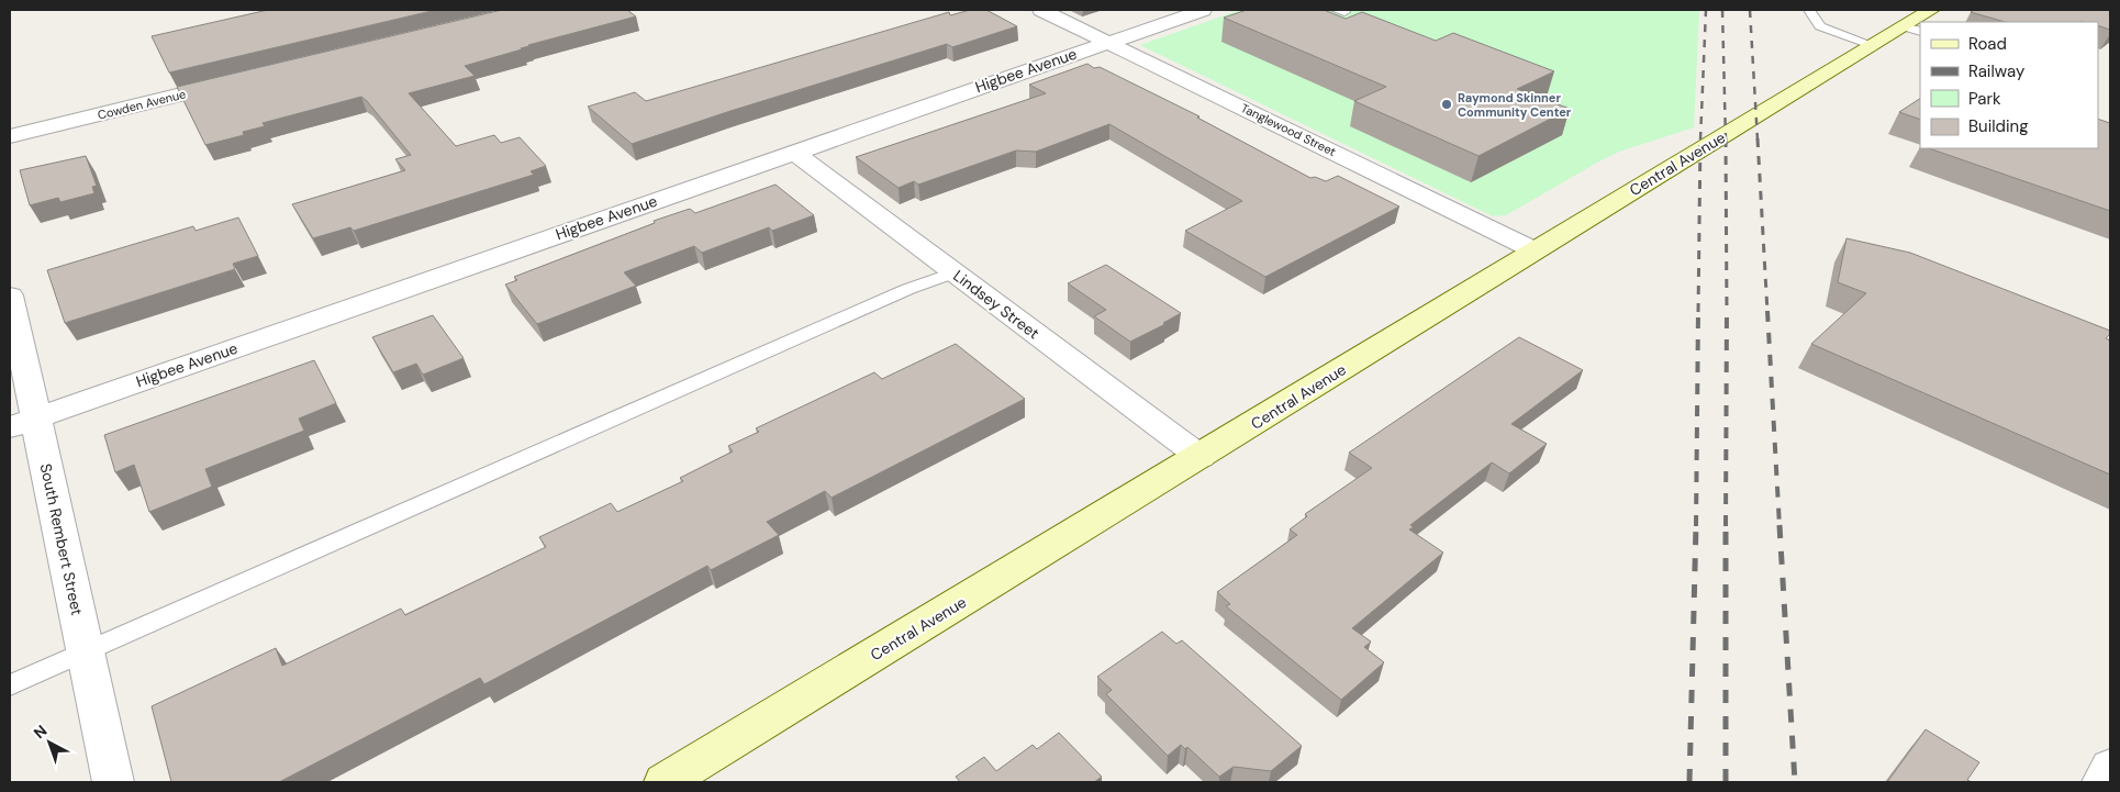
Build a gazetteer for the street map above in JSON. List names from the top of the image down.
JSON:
{
  "streets": {
    "main road": ["Central Avenue"],
    "street": [
      "Higbee Avenue",
      "Cowden Avenue",
      "Tanglewood Street",
      "Lindsey Street",
      "South Rembert Street"
    ]
  },
  "crossings": [
    ["Higbee Avenue", "Tanglewood Street"],
    ["Higbee Avenue", "Lindsey Street"],
    ["Higbee Avenue", "South Rembert Street"],
    ["Tanglewood Street", "Central Avenue"],
    ["Central Avenue", "Lindsey Street"]
  ],
  "places": ["Raymond Skinner Community Center"],
  "legend": [
    "Road",
    "Railway",
    "Park",
    "Building"
  ],
  "north": "top left"
}
